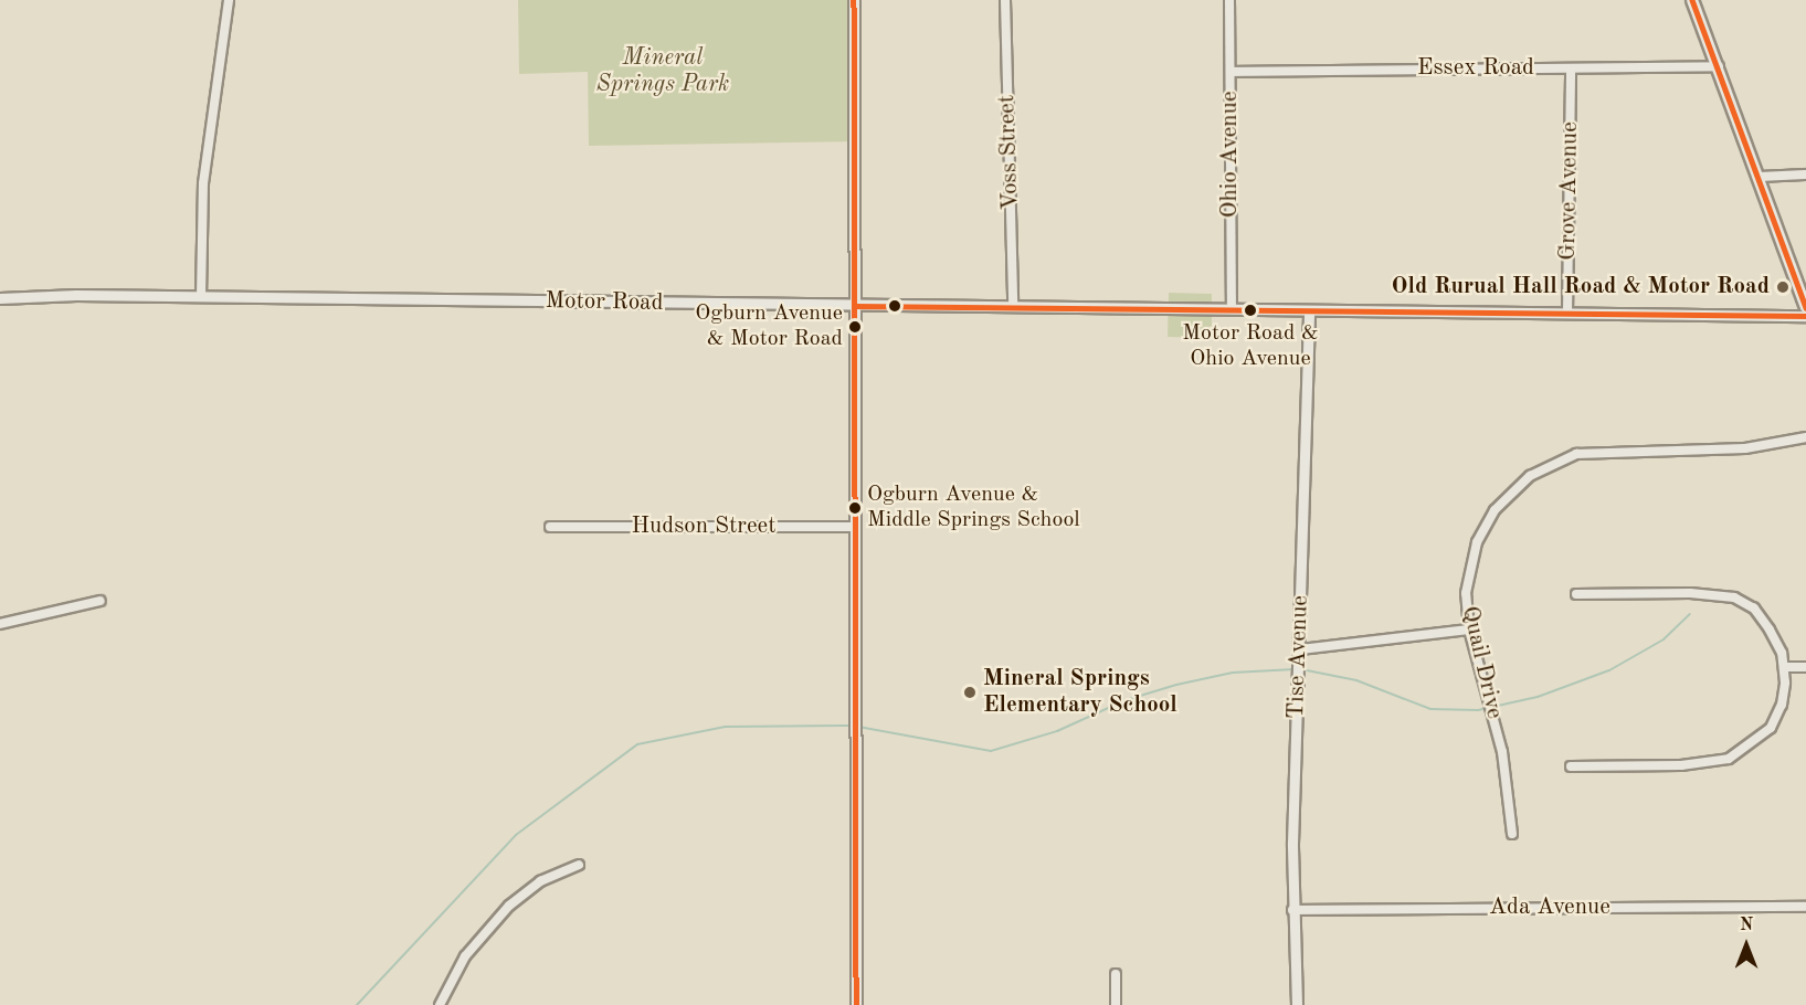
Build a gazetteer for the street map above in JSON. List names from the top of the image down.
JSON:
{
  "streets": {
    "street": [
      "Essex Road",
      "Voss Street",
      "Ohio Avenue",
      "Grove Avenue",
      "Motor Road",
      "Hudson Street",
      "Tise Avenue",
      "Quail Drive",
      "Ada Avenue"
    ]
  },
  "crossings": [
    ["Essex Road", "Ohio Avenue"],
    ["Essex Road", "Grove Avenue"],
    ["Voss Street", "Motor Road"],
    ["Ohio Avenue", "Motor Road"],
    ["Grove Avenue", "Motor Road"],
    ["Motor Road", "Tise Avenue"],
    ["Tise Avenue", "Ada Avenue"]
  ],
  "parks": ["Mineral Springs Park"],
  "places": [
    "Old Rurual Hall Road & Motor Road",
    "Motor Road & Ohio Avenue",
    "Ogburn Avenue & Motor Road",
    "Ogburn Avenue & Middle Springs School",
    "Mineral Springs Elementary School"
  ],
  "north": "top"
}
